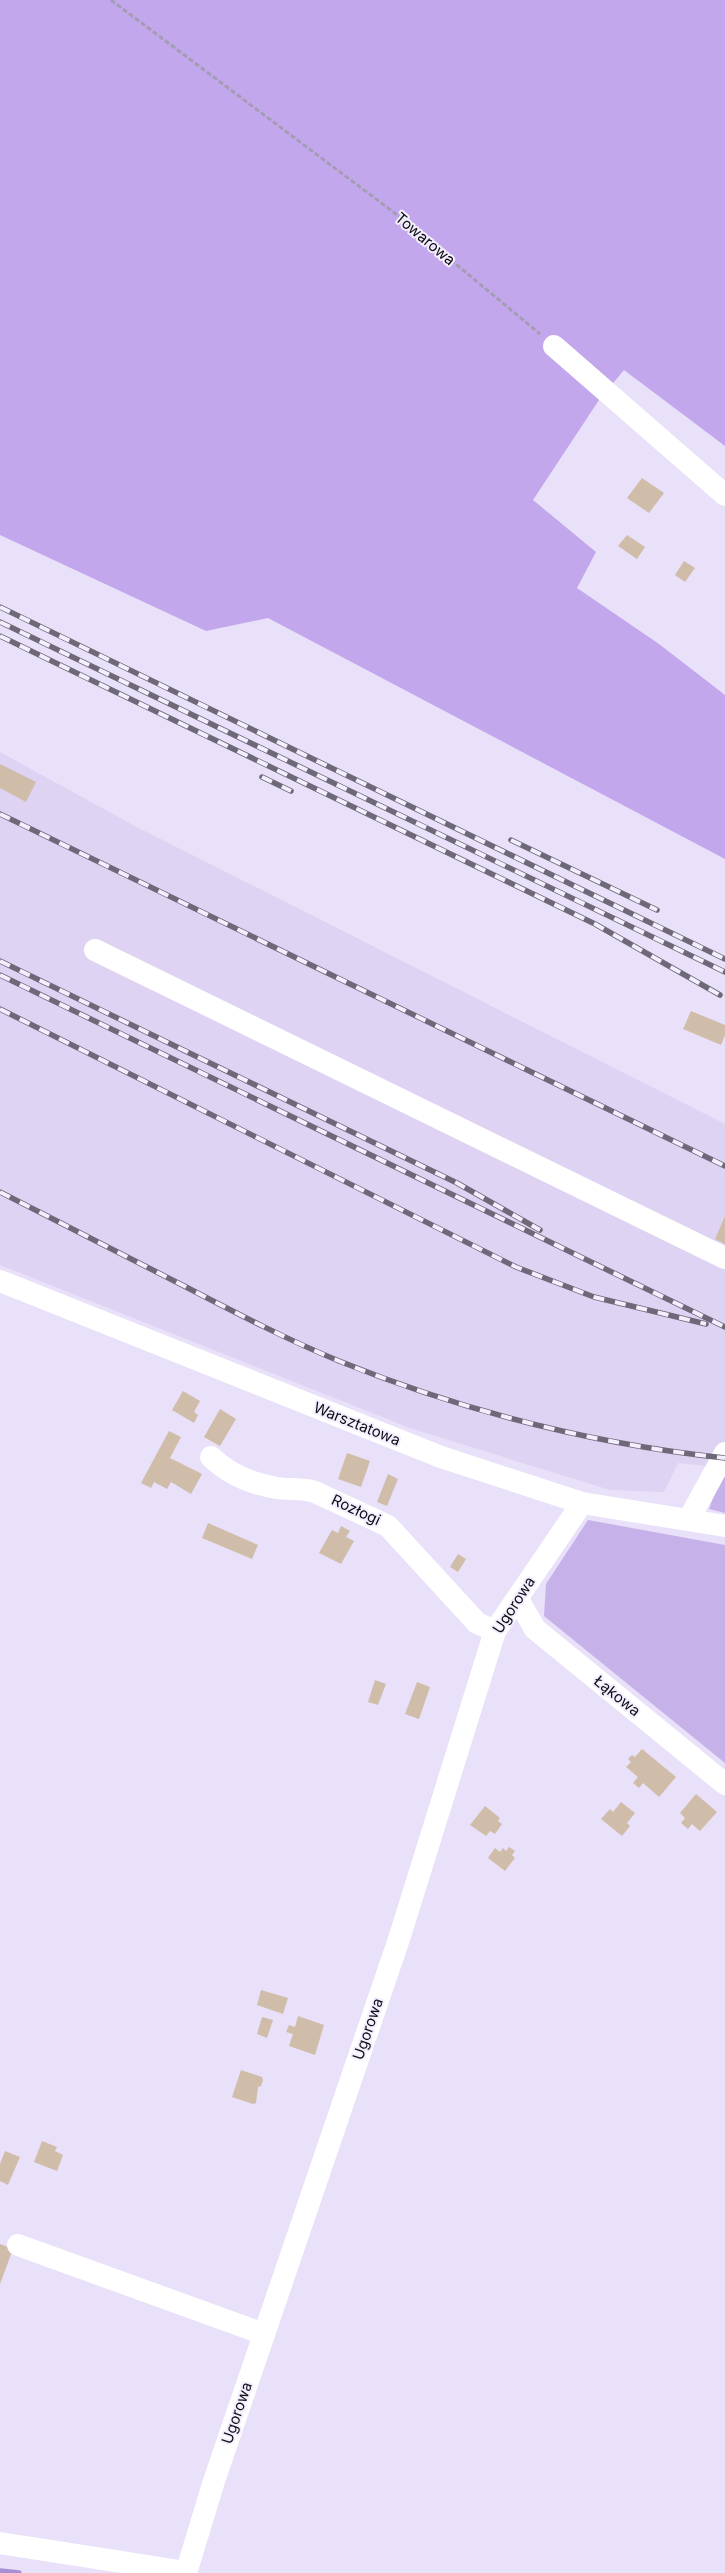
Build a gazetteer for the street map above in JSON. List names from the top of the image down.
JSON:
{
  "streets": {
    "street": [
      "Warsztatowa",
      "Rozłogi",
      "Ugorowa",
      "Łąkowa"
    ],
    "path": ["Towarowa"]
  },
  "crossings": [
    ["Warsztatowa", "Ugorowa"],
    ["Rozłogi", "Ugorowa"],
    ["Ugorowa", "Łąkowa"]
  ]
}
